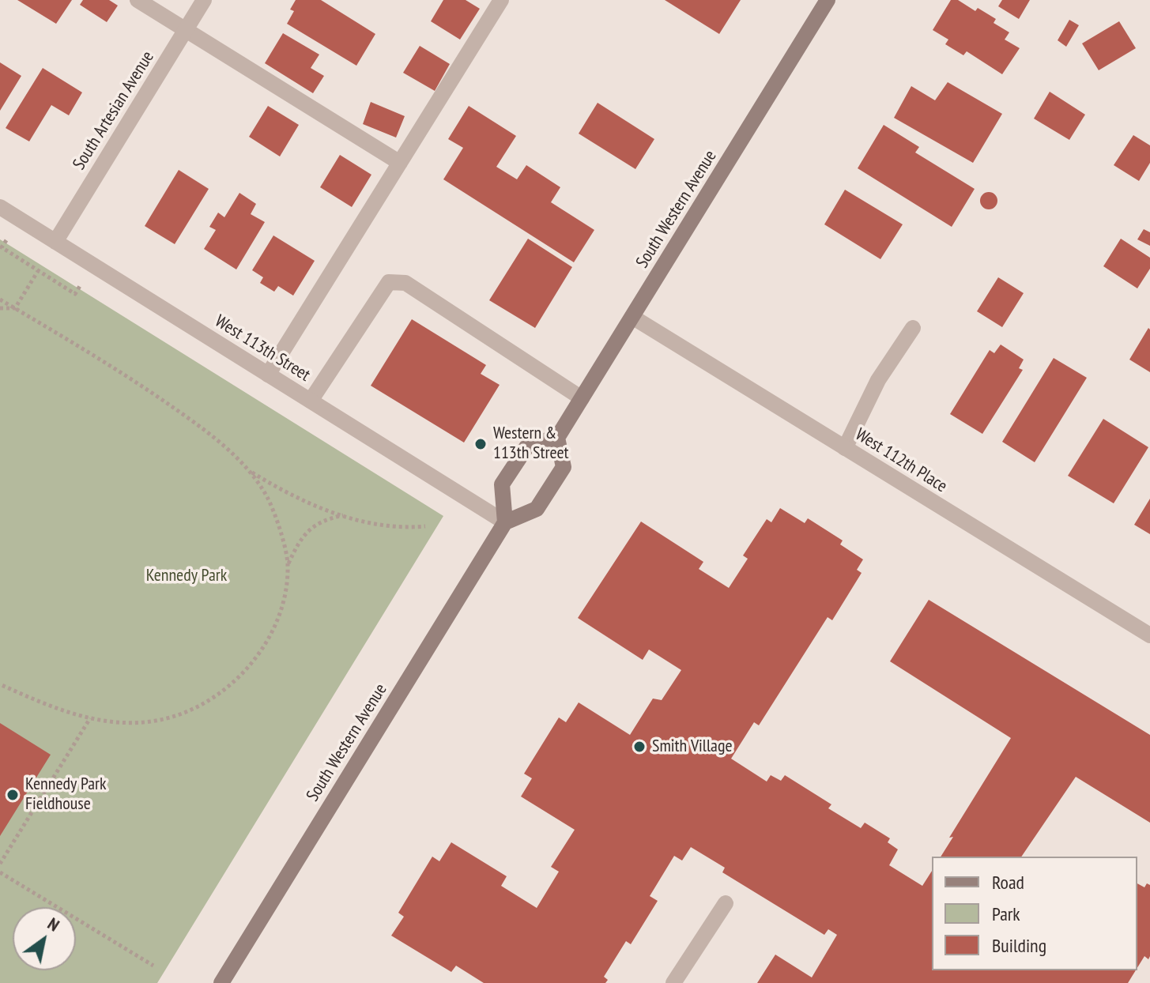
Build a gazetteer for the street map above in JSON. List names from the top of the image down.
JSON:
{
  "streets": {
    "main road": ["South Western Avenue"],
    "street": ["South Artesian Avenue", "West 113th Street", "West 112th Place"]
  },
  "crossings": [
    ["South Artesian Avenue", "West 113th Street"],
    ["South Western Avenue", "West 113th Street"],
    ["South Western Avenue", "West 112th Place"]
  ],
  "parks": ["Kennedy Park"],
  "places": ["Western & 113th Street", "Smith Village", "Kennedy Park Fieldhouse"],
  "legend": ["Road", "Park", "Building"],
  "north": "top right"
}
